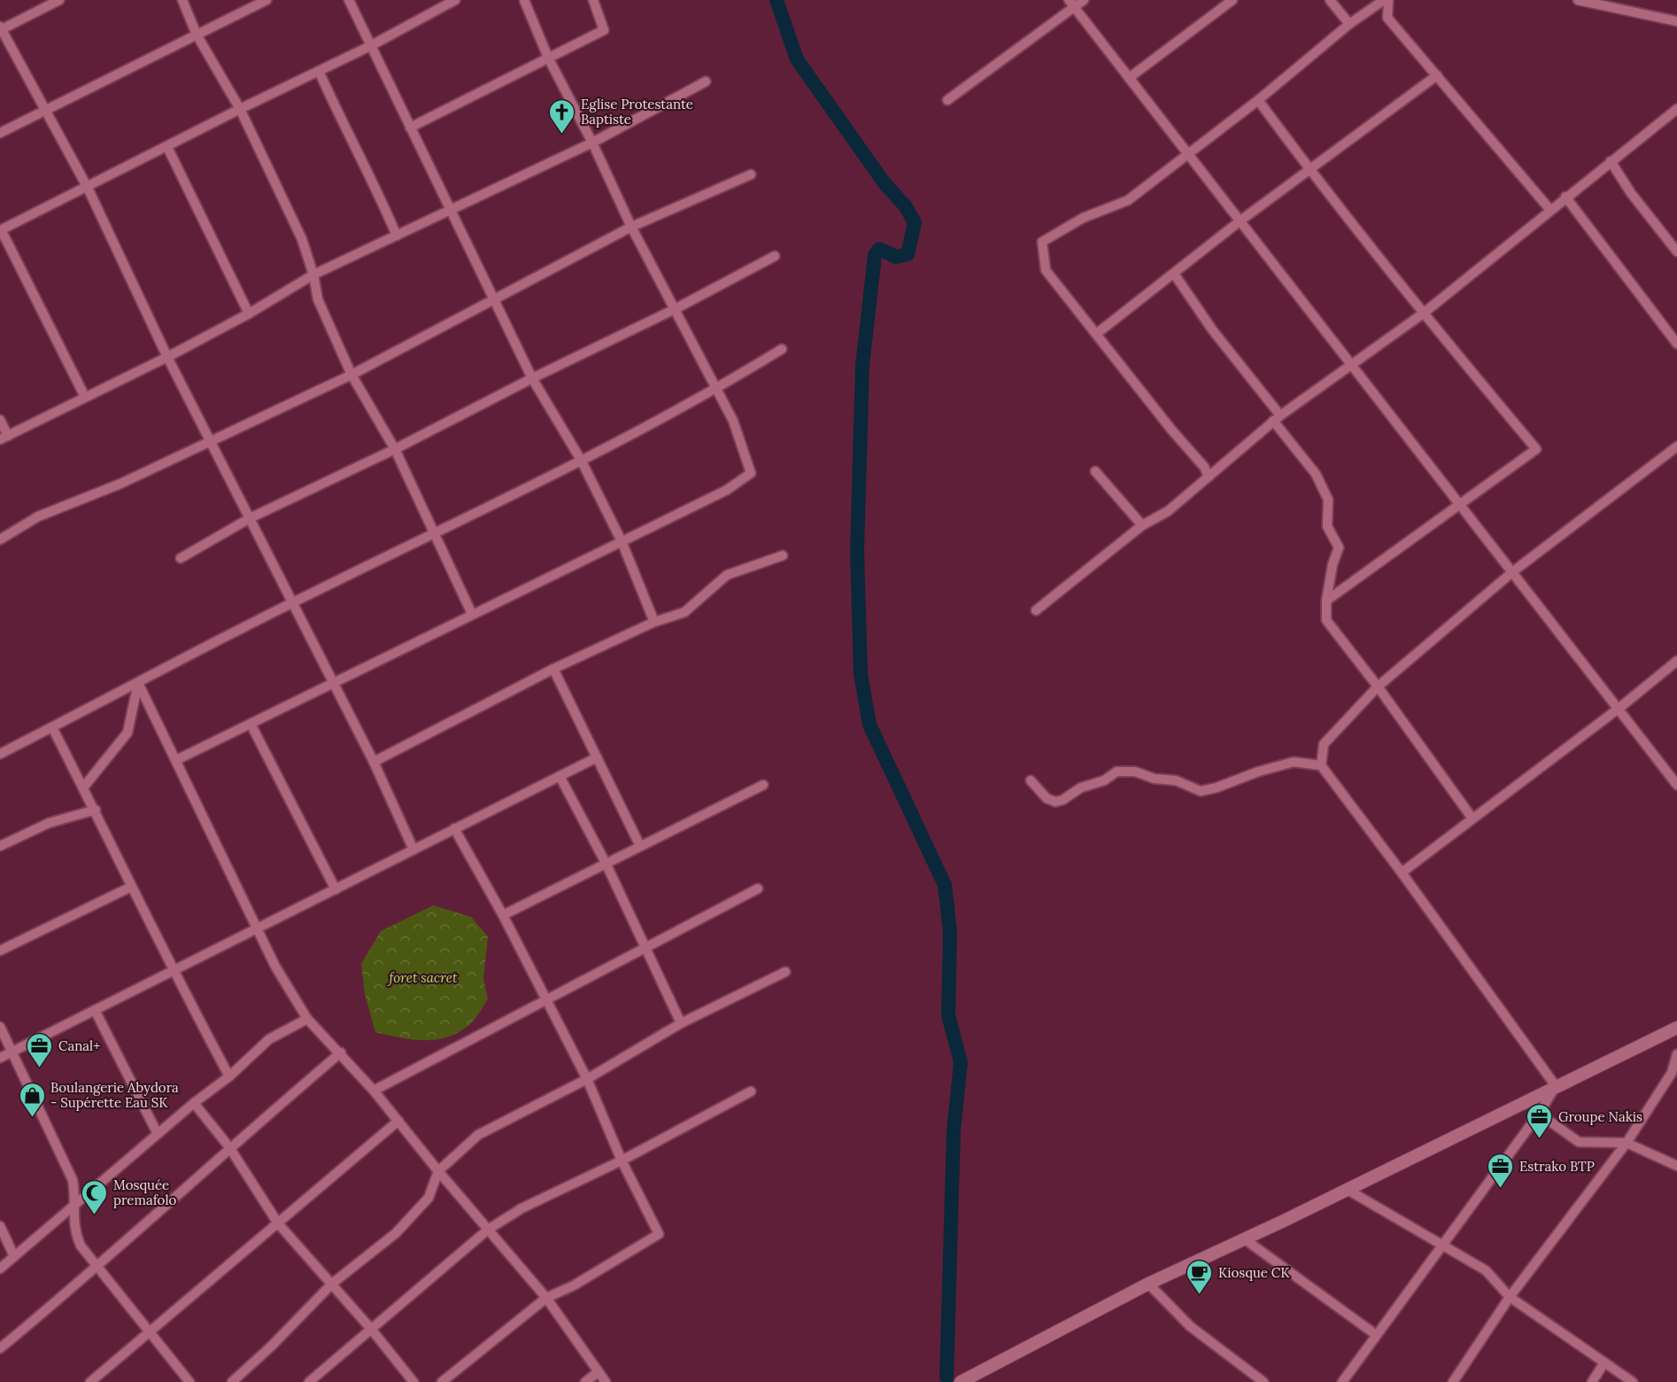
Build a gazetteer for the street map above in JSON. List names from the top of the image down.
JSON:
{
  "parks": ["foret sacret"],
  "places": {
    "church": ["Eglise Protestante Baptiste"],
    "office": ["Canal+", "Groupe Nakis", "Estrako BTP"],
    "shop": ["Boulangerie Abydora - Supérette Eau SK"],
    "mosque": ["Mosquée premafolo"],
    "cafe": ["Kiosque CK"]
  }
}
